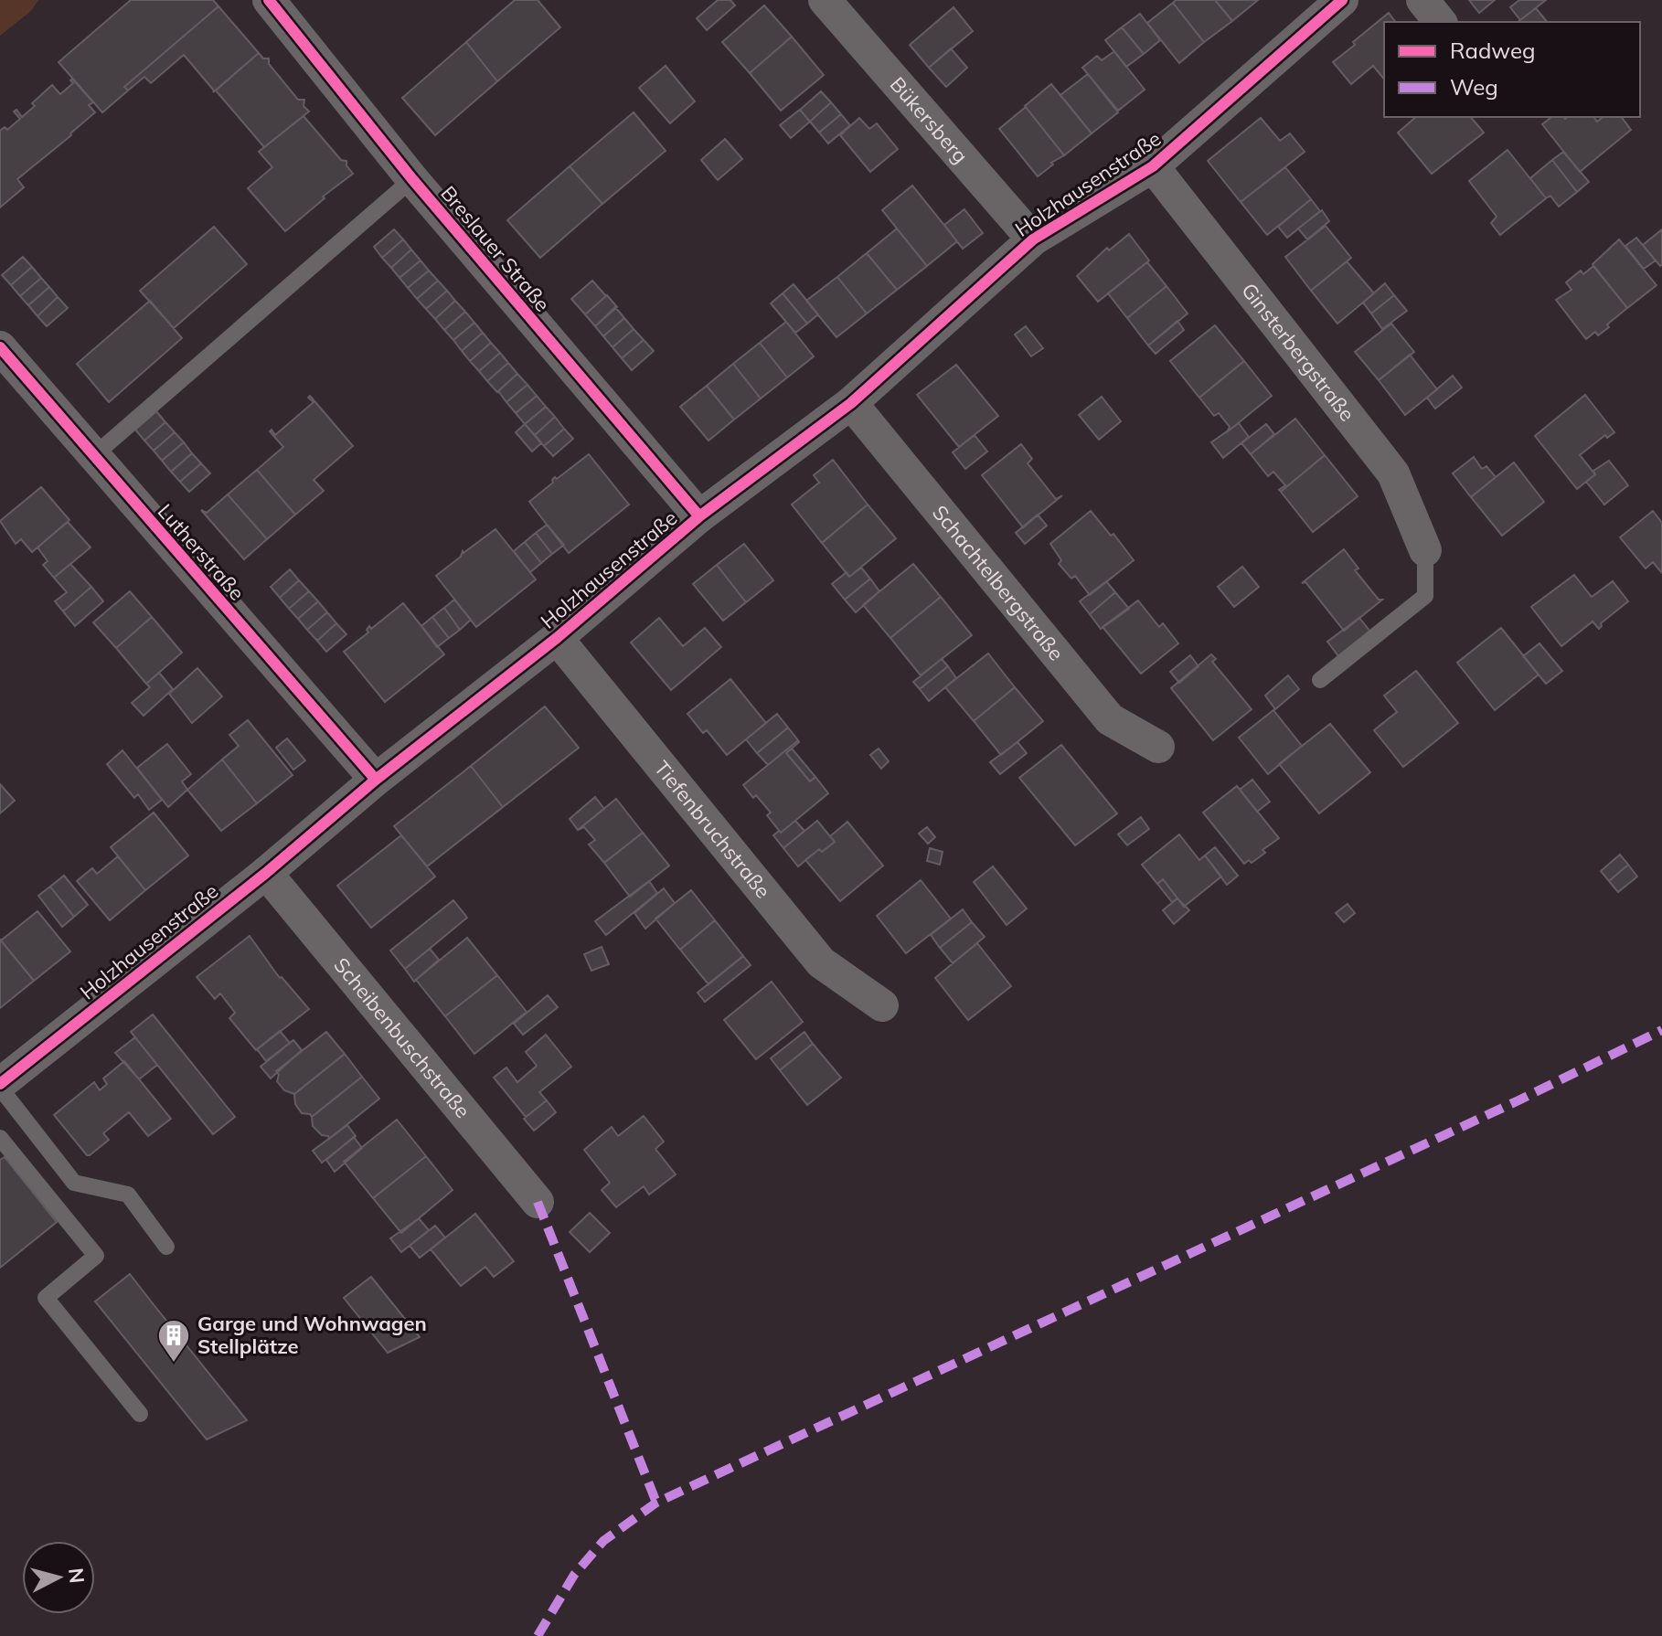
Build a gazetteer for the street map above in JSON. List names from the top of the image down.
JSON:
{
  "streets": {
    "street": [
      "Bükersberg",
      "Holzhausenstraße",
      "Breslauer Straße",
      "Ginsterbergstraße",
      "Lutherstraße",
      "Schachtelbergstraße",
      "Tiefenbruchstraße",
      "Scheibenbuschstraße"
    ]
  },
  "crossings": [
    ["Bükersberg", "Holzhausenstraße"],
    ["Holzhausenstraße", "Breslauer Straße"],
    ["Holzhausenstraße", "Ginsterbergstraße"],
    ["Holzhausenstraße", "Lutherstraße"],
    ["Holzhausenstraße", "Schachtelbergstraße"],
    ["Holzhausenstraße", "Tiefenbruchstraße"],
    ["Holzhausenstraße", "Scheibenbuschstraße"]
  ],
  "places": {
    "building": ["Garge und Wohnwagen Stellplätze"]
  },
  "legend": ["Radweg", "Weg"],
  "north": "right"
}
